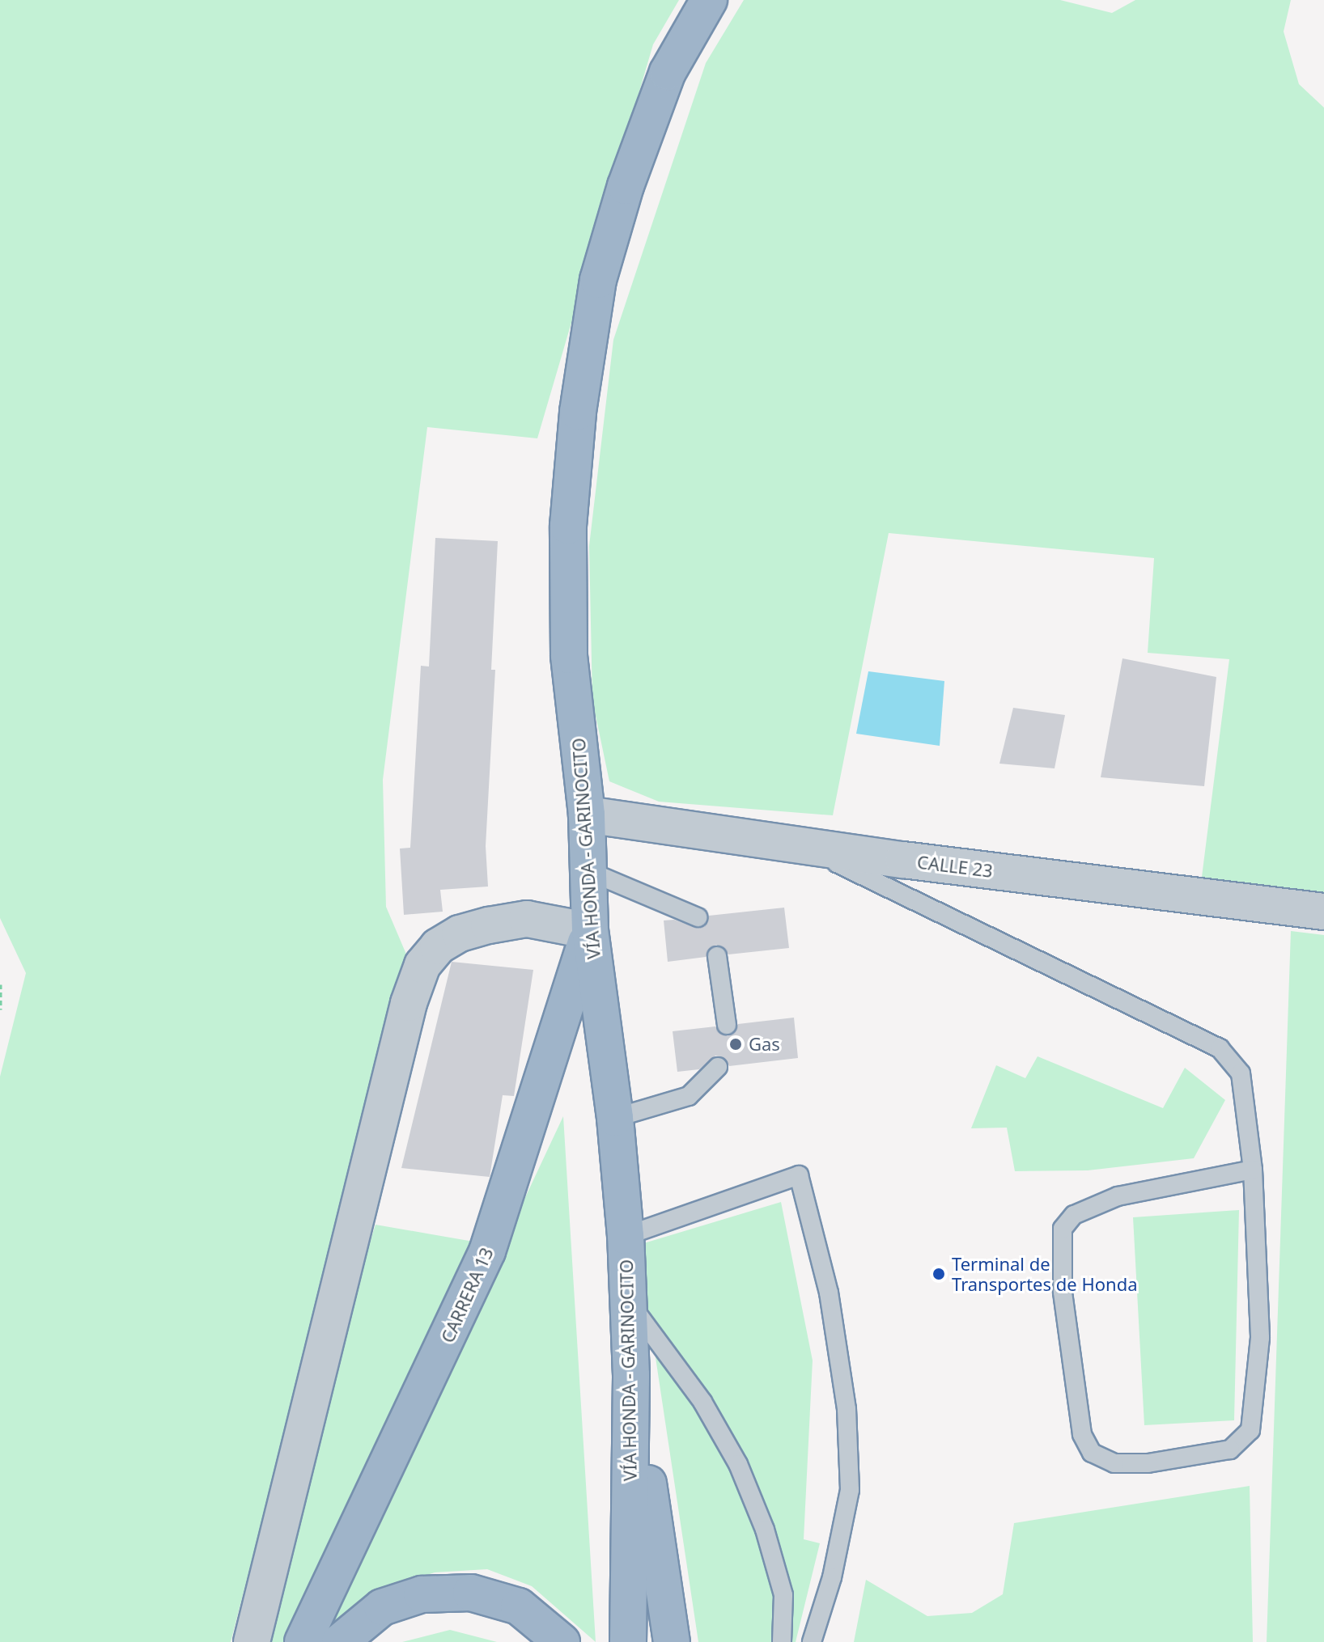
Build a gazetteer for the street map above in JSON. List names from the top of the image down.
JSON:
{
  "streets": {
    "highway": ["VÍA HONDA - GARINOCITO", "CARRERA 13"],
    "street": ["CALLE 23"]
  },
  "crossings": [
    ["VÍA HONDA - GARINOCITO", "CALLE 23"],
    ["VÍA HONDA - GARINOCITO", "CARRERA 13"]
  ],
  "places": ["Gas", "Terminal de Transportes de Honda"]
}
